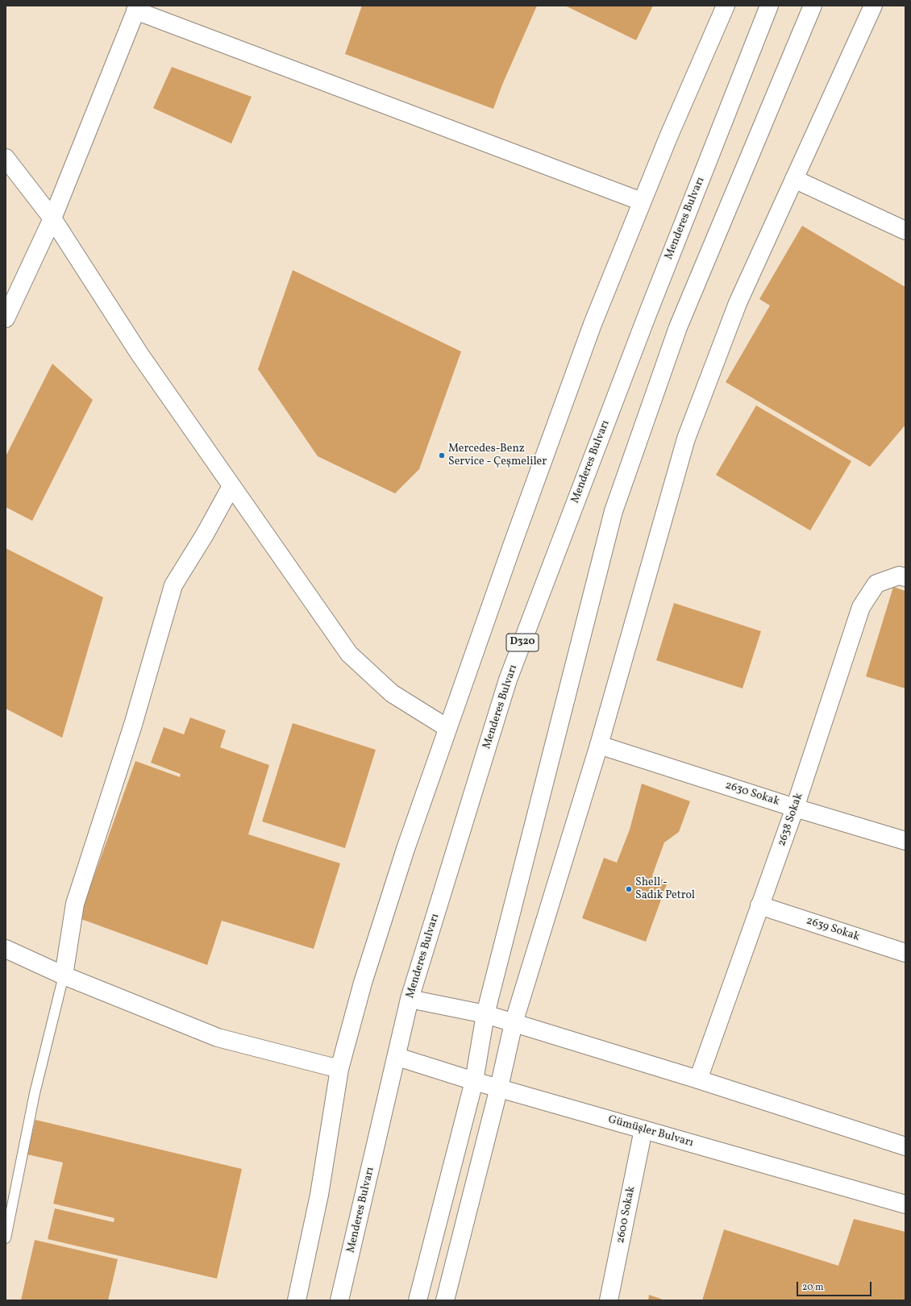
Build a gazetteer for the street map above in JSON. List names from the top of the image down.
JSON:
{
  "streets": {
    "main road": [
      "Menderes Bulvarı",
      "D320",
      "2630 Sokak",
      "2638 Sokak",
      "2639 Sokak",
      "Gümüşler Bulvarı",
      "2600 Sokak"
    ]
  },
  "crossings": [
    ["Menderes Bulvarı", "Gümüşler Bulvarı"],
    ["2630 Sokak", "2638 Sokak"],
    ["2638 Sokak", "2639 Sokak"],
    ["Gümüşler Bulvarı", "2600 Sokak"]
  ],
  "places": ["Mercedes-Benz Service - Çeşmeliler", "Shell - Sadık Petrol"],
  "scale_bar": "20 m"
}
